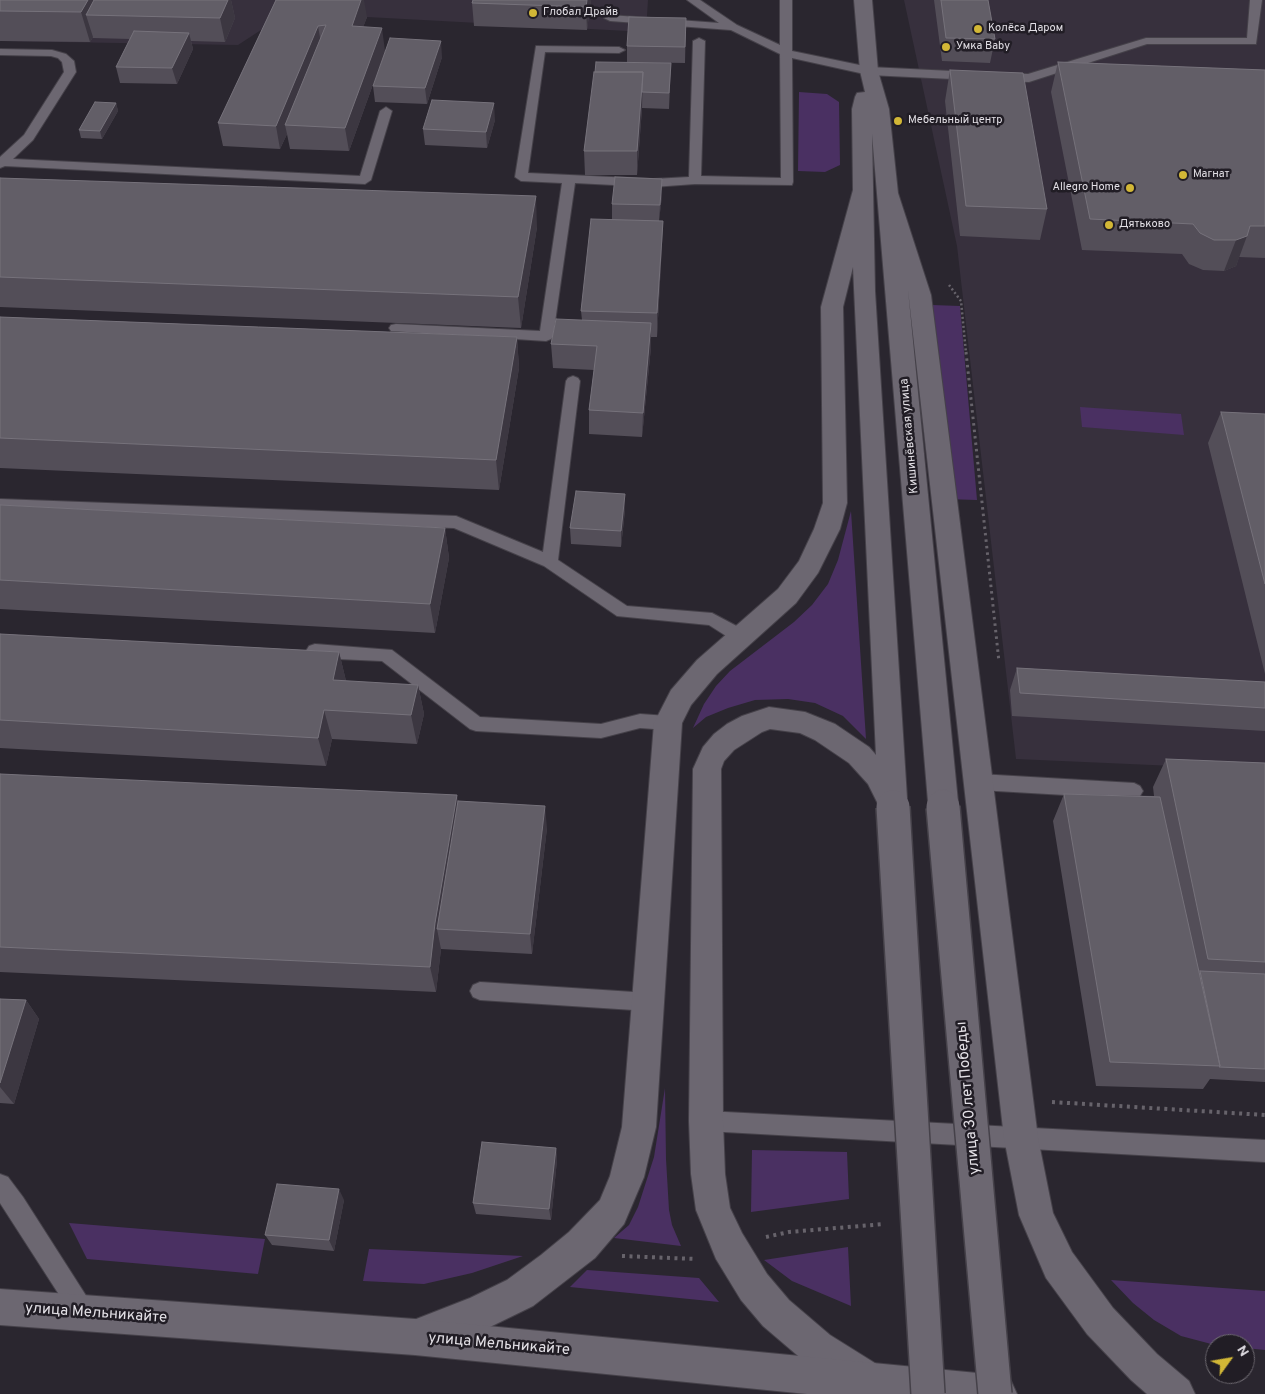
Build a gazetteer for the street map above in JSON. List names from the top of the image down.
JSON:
{
  "streets": {
    "street": ["Кишинёвская улица", "улица 30 лет Победы", "улица Мельникайте"]
  },
  "crossings": [
    ["Кишинёвская улица", "улица 30 лет Победы"],
    ["улица 30 лет Победы", "улица Мельникайте"]
  ],
  "places": [
    "Глобал Драйв",
    "Колёса Даром",
    "Умка Baby",
    "Мебельный центр",
    "Магнат",
    "Allegro Home",
    "Дятьково"
  ],
  "north": "top right"
}
